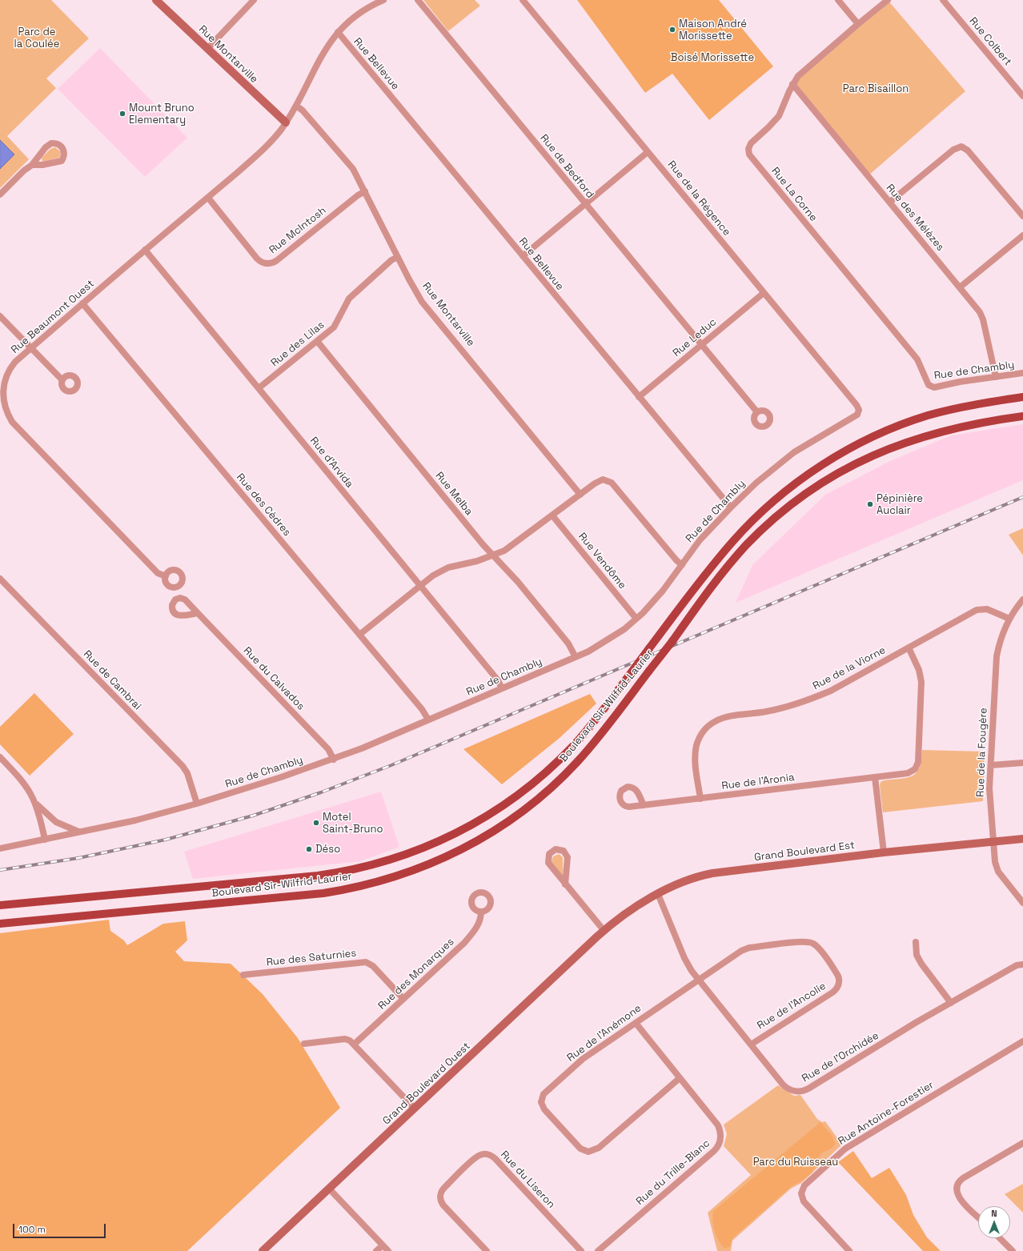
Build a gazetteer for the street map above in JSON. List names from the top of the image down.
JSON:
{
  "streets": {
    "main road": ["Boulevard Sir-Wilfrid-Laurier"],
    "street": [
      "Rue Colbert",
      "Rue Montarville",
      "Rue Bellevue",
      "Rue de Bedford",
      "Rue La Corne",
      "Rue de la Régence",
      "Rue des Mélèzes",
      "Rue McIntosh",
      "Rue Beaumont Ouest",
      "Rue Leduc",
      "Rue des Lilas",
      "Rue de Chambly",
      "Rue d'Arvida",
      "Rue Melba",
      "Rue des Cèdres",
      "Rue Vendôme",
      "Rue de la Viorne",
      "Rue du Calvados",
      "Rue de Cambrai",
      "Rue de la Fougère",
      "Rue de l'Aronia",
      "Grand Boulevard Est",
      "Rue des Saturnies",
      "Rue des Monarques",
      "Rue de l'Ancolie",
      "Rue de l'Anémone",
      "Rue de l'Orchidée",
      "Grand Boulevard Ouest",
      "Rue Antoine-Forestier",
      "Rue du Trille-Blanc",
      "Rue du Liseron"
    ]
  },
  "crossings": [
    ["Rue Montarville", "Rue McIntosh"],
    ["Rue Montarville", "Rue Beaumont Ouest"],
    ["Rue Montarville", "Rue des Lilas"],
    ["Rue Bellevue", "Rue Beaumont Ouest"],
    ["Rue Bellevue", "Rue Leduc"],
    ["Rue Bellevue", "Rue de Chambly"],
    ["Rue de Bedford", "Rue Leduc"],
    ["Rue La Corne", "Rue des Mélèzes"],
    ["Rue La Corne", "Rue de Chambly"],
    ["Rue de la Régence", "Rue Leduc"],
    ["Rue de la Régence", "Rue de Chambly"],
    ["Rue des Mélèzes", "Rue de Chambly"],
    ["Rue McIntosh", "Rue Beaumont Ouest"],
    ["Rue Beaumont Ouest", "Rue d'Arvida"],
    ["Rue Beaumont Ouest", "Rue des Cèdres"],
    ["Rue des Lilas", "Rue d'Arvida"],
    ["Rue des Lilas", "Rue Melba"],
    ["Rue de Chambly", "Rue d'Arvida"],
    ["Rue de Chambly", "Rue Melba"],
    ["Rue de Chambly", "Rue des Cèdres"],
    ["Rue de Chambly", "Rue Vendôme"],
    ["Rue de Chambly", "Rue du Calvados"],
    ["Rue de Chambly", "Rue de Cambrai"],
    ["Rue de la Viorne", "Rue de la Fougère"],
    ["Rue de la Viorne", "Rue de l'Aronia"],
    ["Rue de la Fougère", "Grand Boulevard Est"],
    ["Grand Boulevard Est", "Rue de l'Orchidée"],
    ["Grand Boulevard Est", "Grand Boulevard Ouest"],
    ["Rue des Saturnies", "Rue des Monarques"],
    ["Rue de l'Ancolie", "Rue de l'Anémone"],
    ["Rue de l'Ancolie", "Rue de l'Orchidée"],
    ["Rue de l'Anémone", "Rue de l'Orchidée"],
    ["Rue de l'Anémone", "Rue du Trille-Blanc"]
  ],
  "parks": [
    "Parc de la Coulée",
    "Boisé Morissette",
    "Parc Bisaillon",
    "Parc du Ruisseau"
  ],
  "places": [
    "Maison André Morissette",
    "Mount Bruno Elementary",
    "Pépinière Auclair",
    "Motel Saint-Bruno",
    "Déso"
  ],
  "scale_bar": "100 m",
  "north": "top"
}
